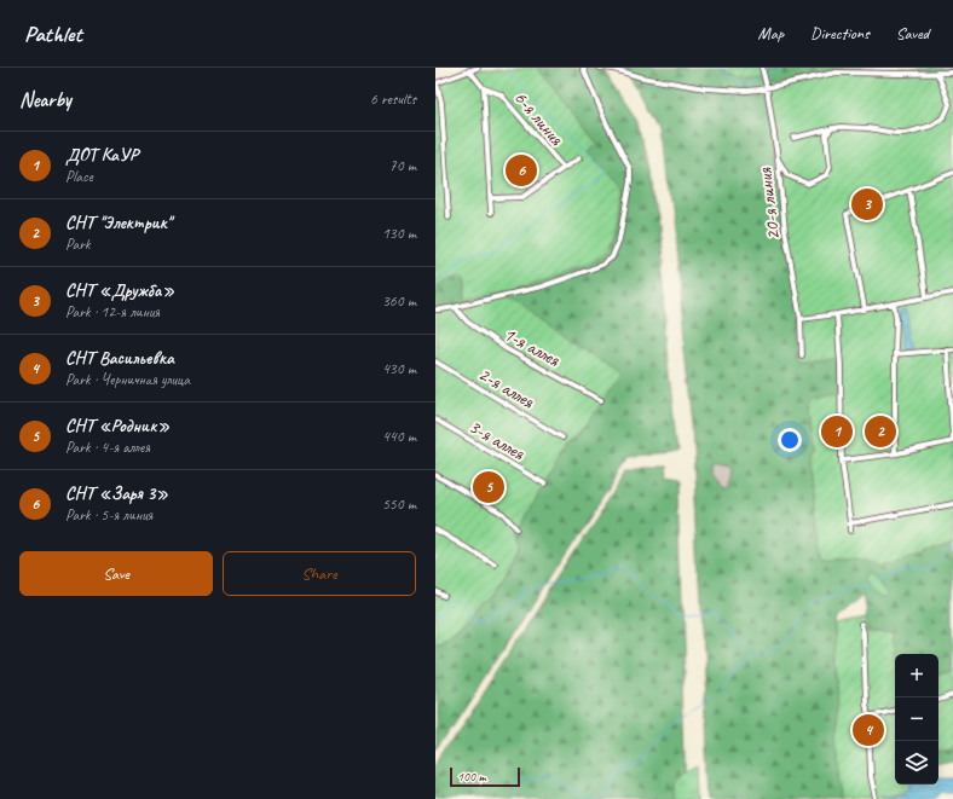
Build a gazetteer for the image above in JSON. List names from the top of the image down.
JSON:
{
  "streets": {
    "street": [
      "6-я линия",
      "20-я линия",
      "1-я аллея",
      "2-я аллея",
      "3-я аллея"
    ]
  },
  "scale_bar": "100 m",
  "page": {
    "header": "Pathlet",
    "nav": ["Map", "Directions", "Saved"],
    "heading": ["Nearby", "6 results"],
    "list": [
      {
        "mark": "1",
        "name": "ДОТ КаУР",
        "note": "Place",
        "value": "70 m"
      },
      {
        "mark": "2",
        "name": "СНТ \"Электрик\"",
        "note": "Park",
        "value": "130 m"
      },
      {
        "mark": "3",
        "name": "СНТ «Дружба»",
        "note": "Park · 12-я линия",
        "value": "360 m"
      },
      {
        "mark": "4",
        "name": "СНТ Васильевка",
        "note": "Park · Черничная улица",
        "value": "430 m"
      },
      {
        "mark": "5",
        "name": "СНТ «Родник»",
        "note": "Park · 4-я аллея",
        "value": "440 m"
      },
      {
        "mark": "6",
        "name": "СНТ «Заря 3»",
        "note": "Park · 5-я линия",
        "value": "550 m"
      }
    ],
    "pins": [
      "6",
      "3",
      "1",
      "2",
      "5",
      "4"
    ],
    "buttons": ["Save", "Share"],
    "map_buttons": ["+", "−"],
    "scale": "100 m"
  }
}
